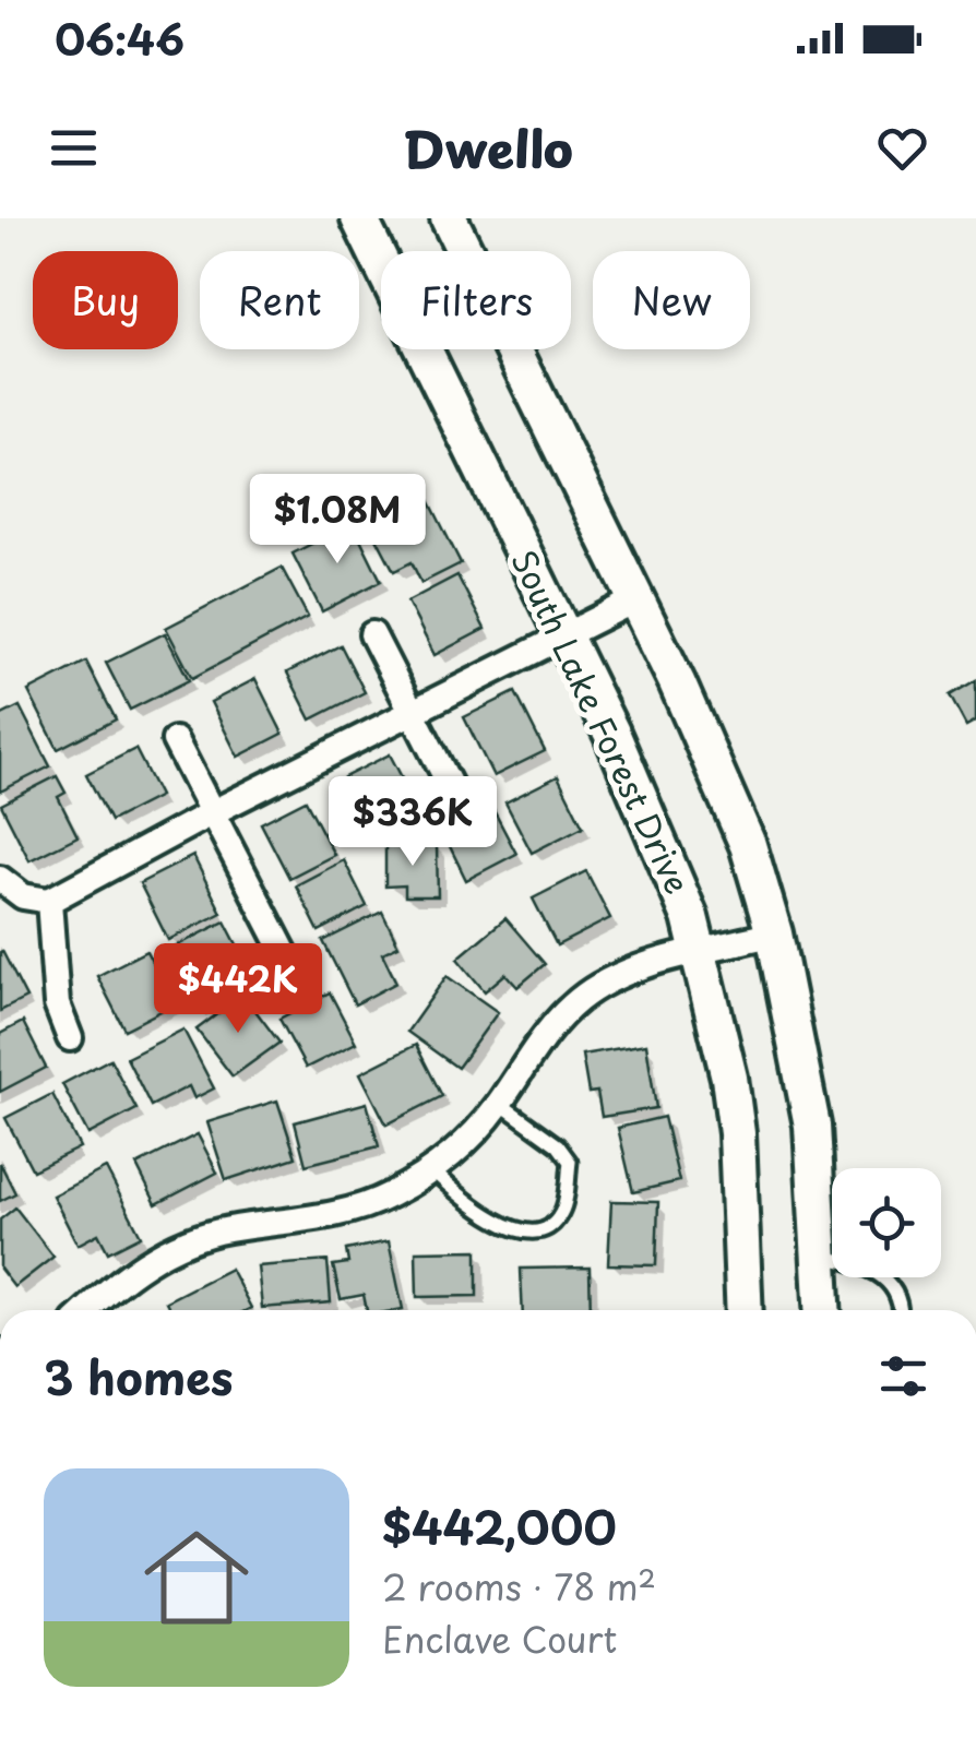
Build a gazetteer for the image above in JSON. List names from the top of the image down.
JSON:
{
  "streets": {
    "main road": ["South Lake Forest Drive"]
  },
  "page": {
    "status": "06:46",
    "header": "Dwello",
    "chip": [
      "Buy",
      "Rent",
      "Filters",
      "New"
    ],
    "price": ["$1.08M", "$336K", "$442K"],
    "heading": "3 homes",
    "list": [
      {
        "name": "$442,000",
        "note": "2 rooms · 78 m² · Enclave Court"
      }
    ]
  }
}
